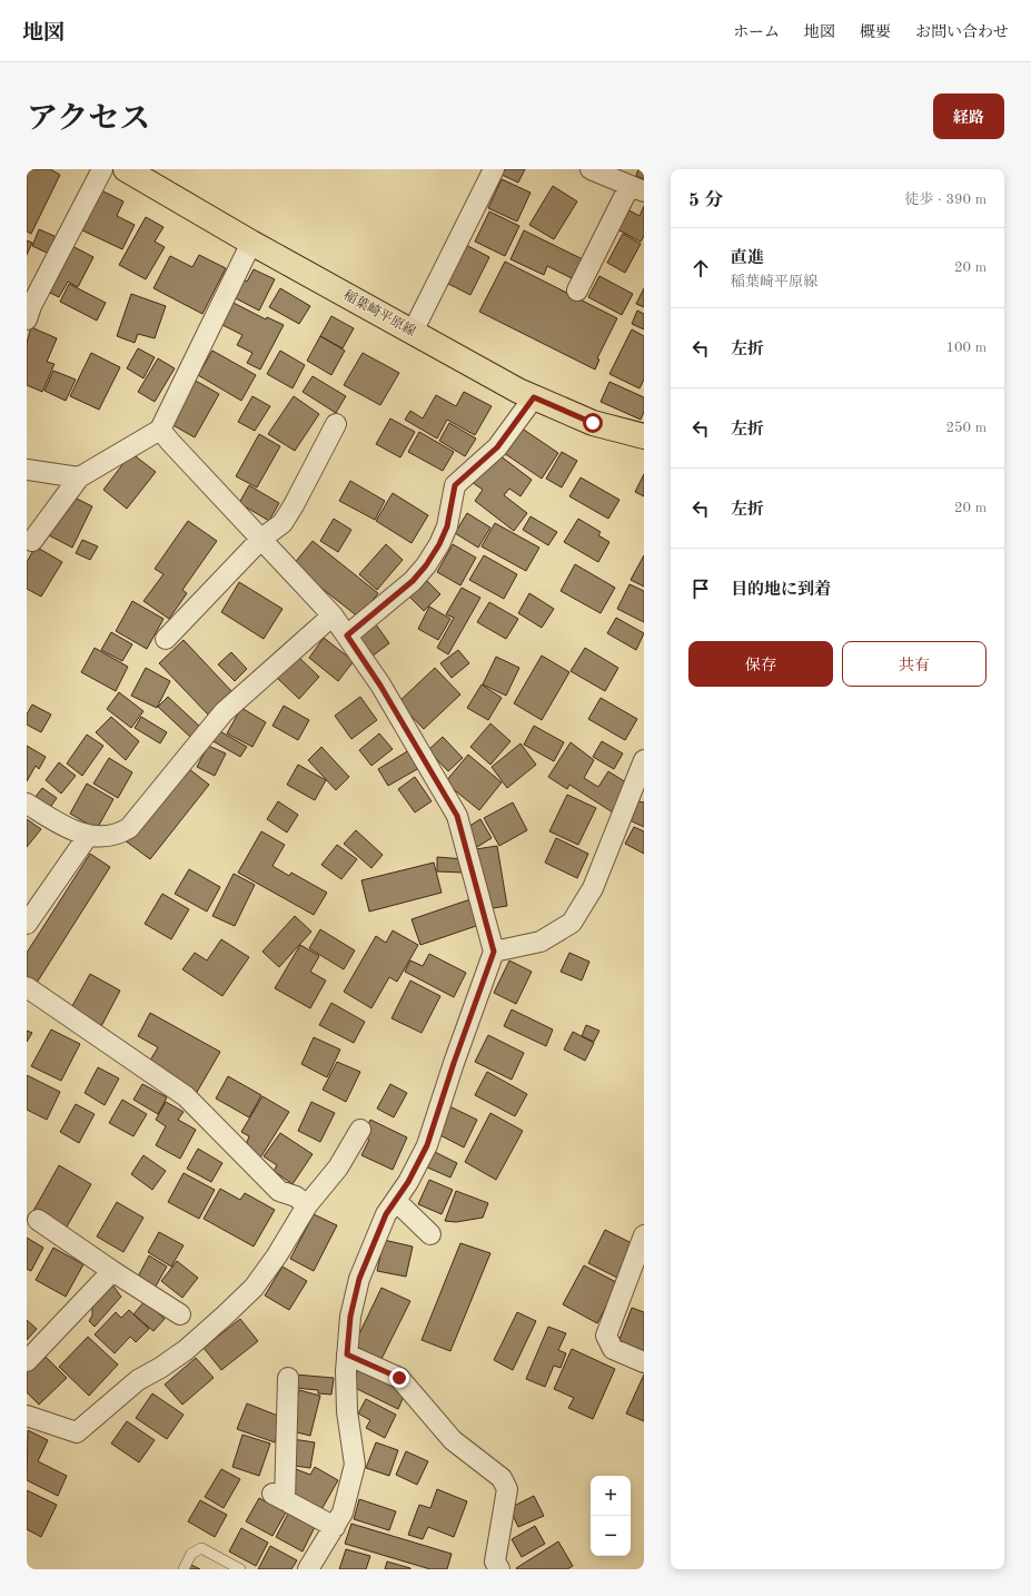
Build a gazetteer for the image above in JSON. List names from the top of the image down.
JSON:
{
  "streets": {
    "main road": ["稲葉崎平原線"]
  },
  "page": {
    "header": "地図",
    "nav": [
      "ホーム",
      "地図",
      "概要",
      "お問い合わせ"
    ],
    "title": "アクセス",
    "buttons": [
      "経路",
      ["保存", "共有"]
    ],
    "heading": ["5 分", "徒歩 · 390 m"],
    "list": [
      ["直進", "稲葉崎平原線", "20 m"],
      ["左折", "100 m"],
      ["左折", "250 m"],
      ["左折", "20 m"],
      "目的地に到着"
    ],
    "map_buttons": ["+", "−"]
  }
}
